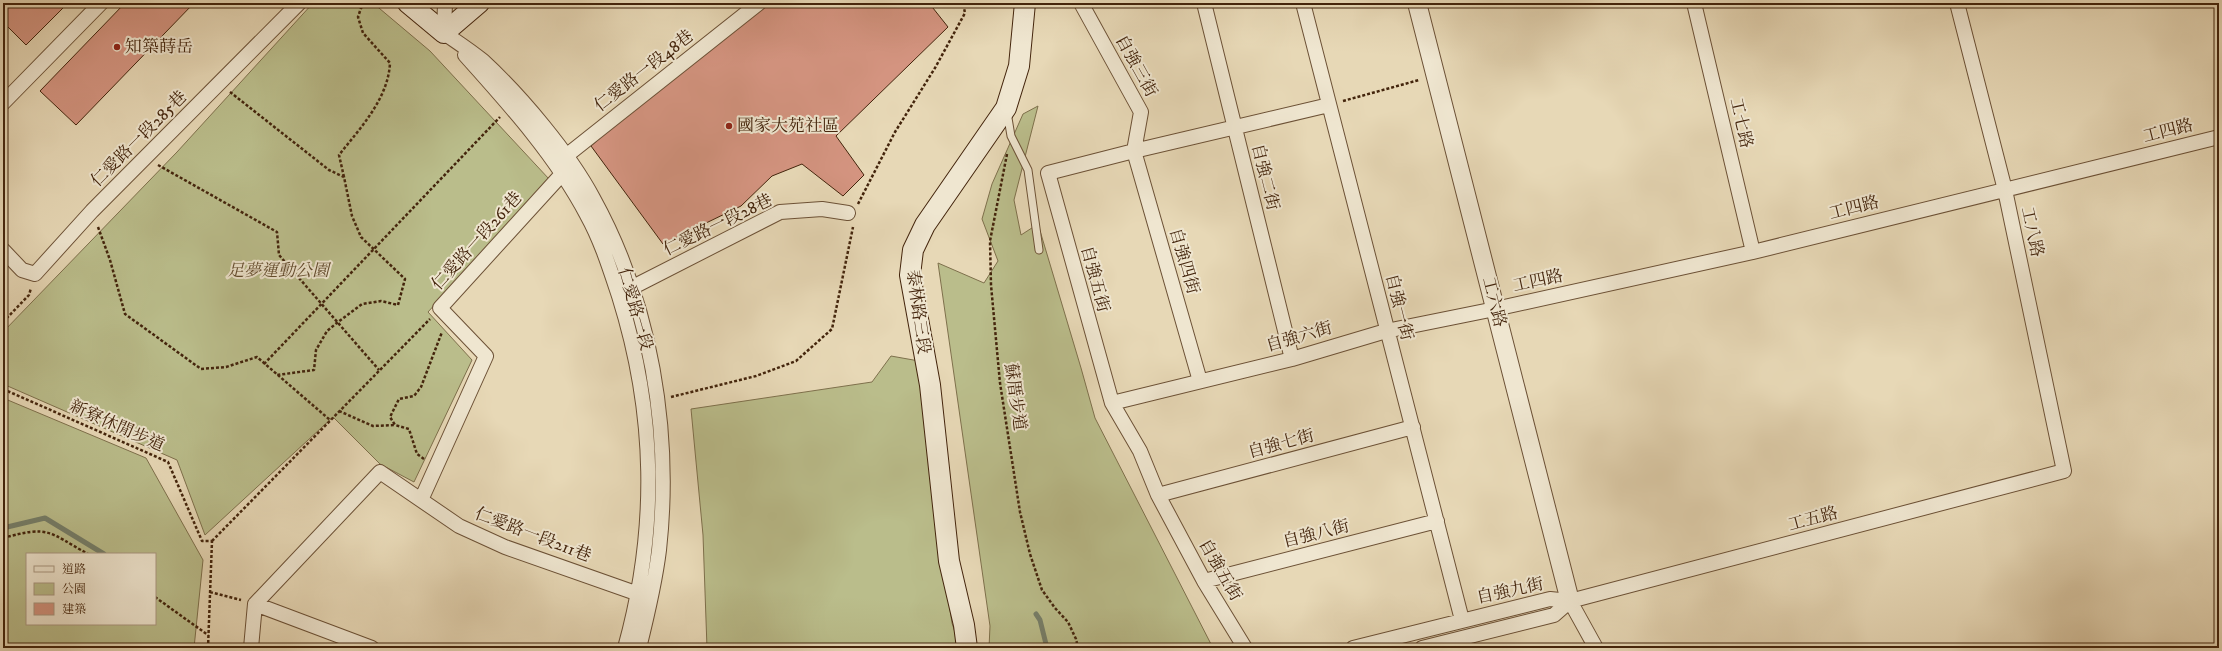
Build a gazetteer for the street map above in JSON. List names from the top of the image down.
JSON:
{
  "streets": {
    "main road": ["仁愛路一段", "泰林路三段"],
    "street": [
      "自強三街",
      "仁愛路一段48巷",
      "工七路",
      "工四路",
      "仁愛路一段285巷",
      "自強二街",
      "仁愛路一段28巷",
      "工八路",
      "仁愛路一段261巷",
      "自強四街",
      "自強五街",
      "工六路",
      "自強一街",
      "自強六街",
      "自強七街",
      "工五路",
      "自強八街",
      "仁愛路一段211巷",
      "自強九街"
    ],
    "path": ["蘇厝步道", "新寮休閒步道"]
  },
  "crossings": [
    ["自強三街", "自強四街"],
    ["自強三街", "自強五街"],
    ["仁愛路一段48巷", "仁愛路一段"],
    ["工七路", "工四路"],
    ["工四路", "工八路"],
    ["工四路", "工六路"],
    ["工四路", "自強六街"],
    ["自強二街", "自強五街"],
    ["自強二街", "自強六街"],
    ["仁愛路一段28巷", "仁愛路一段"],
    ["工八路", "工五路"],
    ["仁愛路一段261巷", "仁愛路一段"],
    ["仁愛路一段261巷", "仁愛路一段211巷"],
    ["自強四街", "自強五街"],
    ["自強四街", "自強六街"],
    ["自強五街", "自強一街"],
    ["自強五街", "自強六街"],
    ["自強五街", "自強七街"],
    ["自強五街", "自強八街"],
    ["工六路", "自強六街"],
    ["工六路", "工五路"],
    ["工六路", "自強九街"],
    ["自強一街", "自強六街"],
    ["自強一街", "自強七街"],
    ["自強一街", "自強八街"],
    ["自強一街", "自強九街"],
    ["仁愛路一段", "仁愛路一段211巷"],
    ["工五路", "自強九街"]
  ],
  "parks": ["足夢運動公園"],
  "places": ["知築蒔岳", "國家大苑社區"],
  "legend": ["道路", "公園", "建築"]
}
